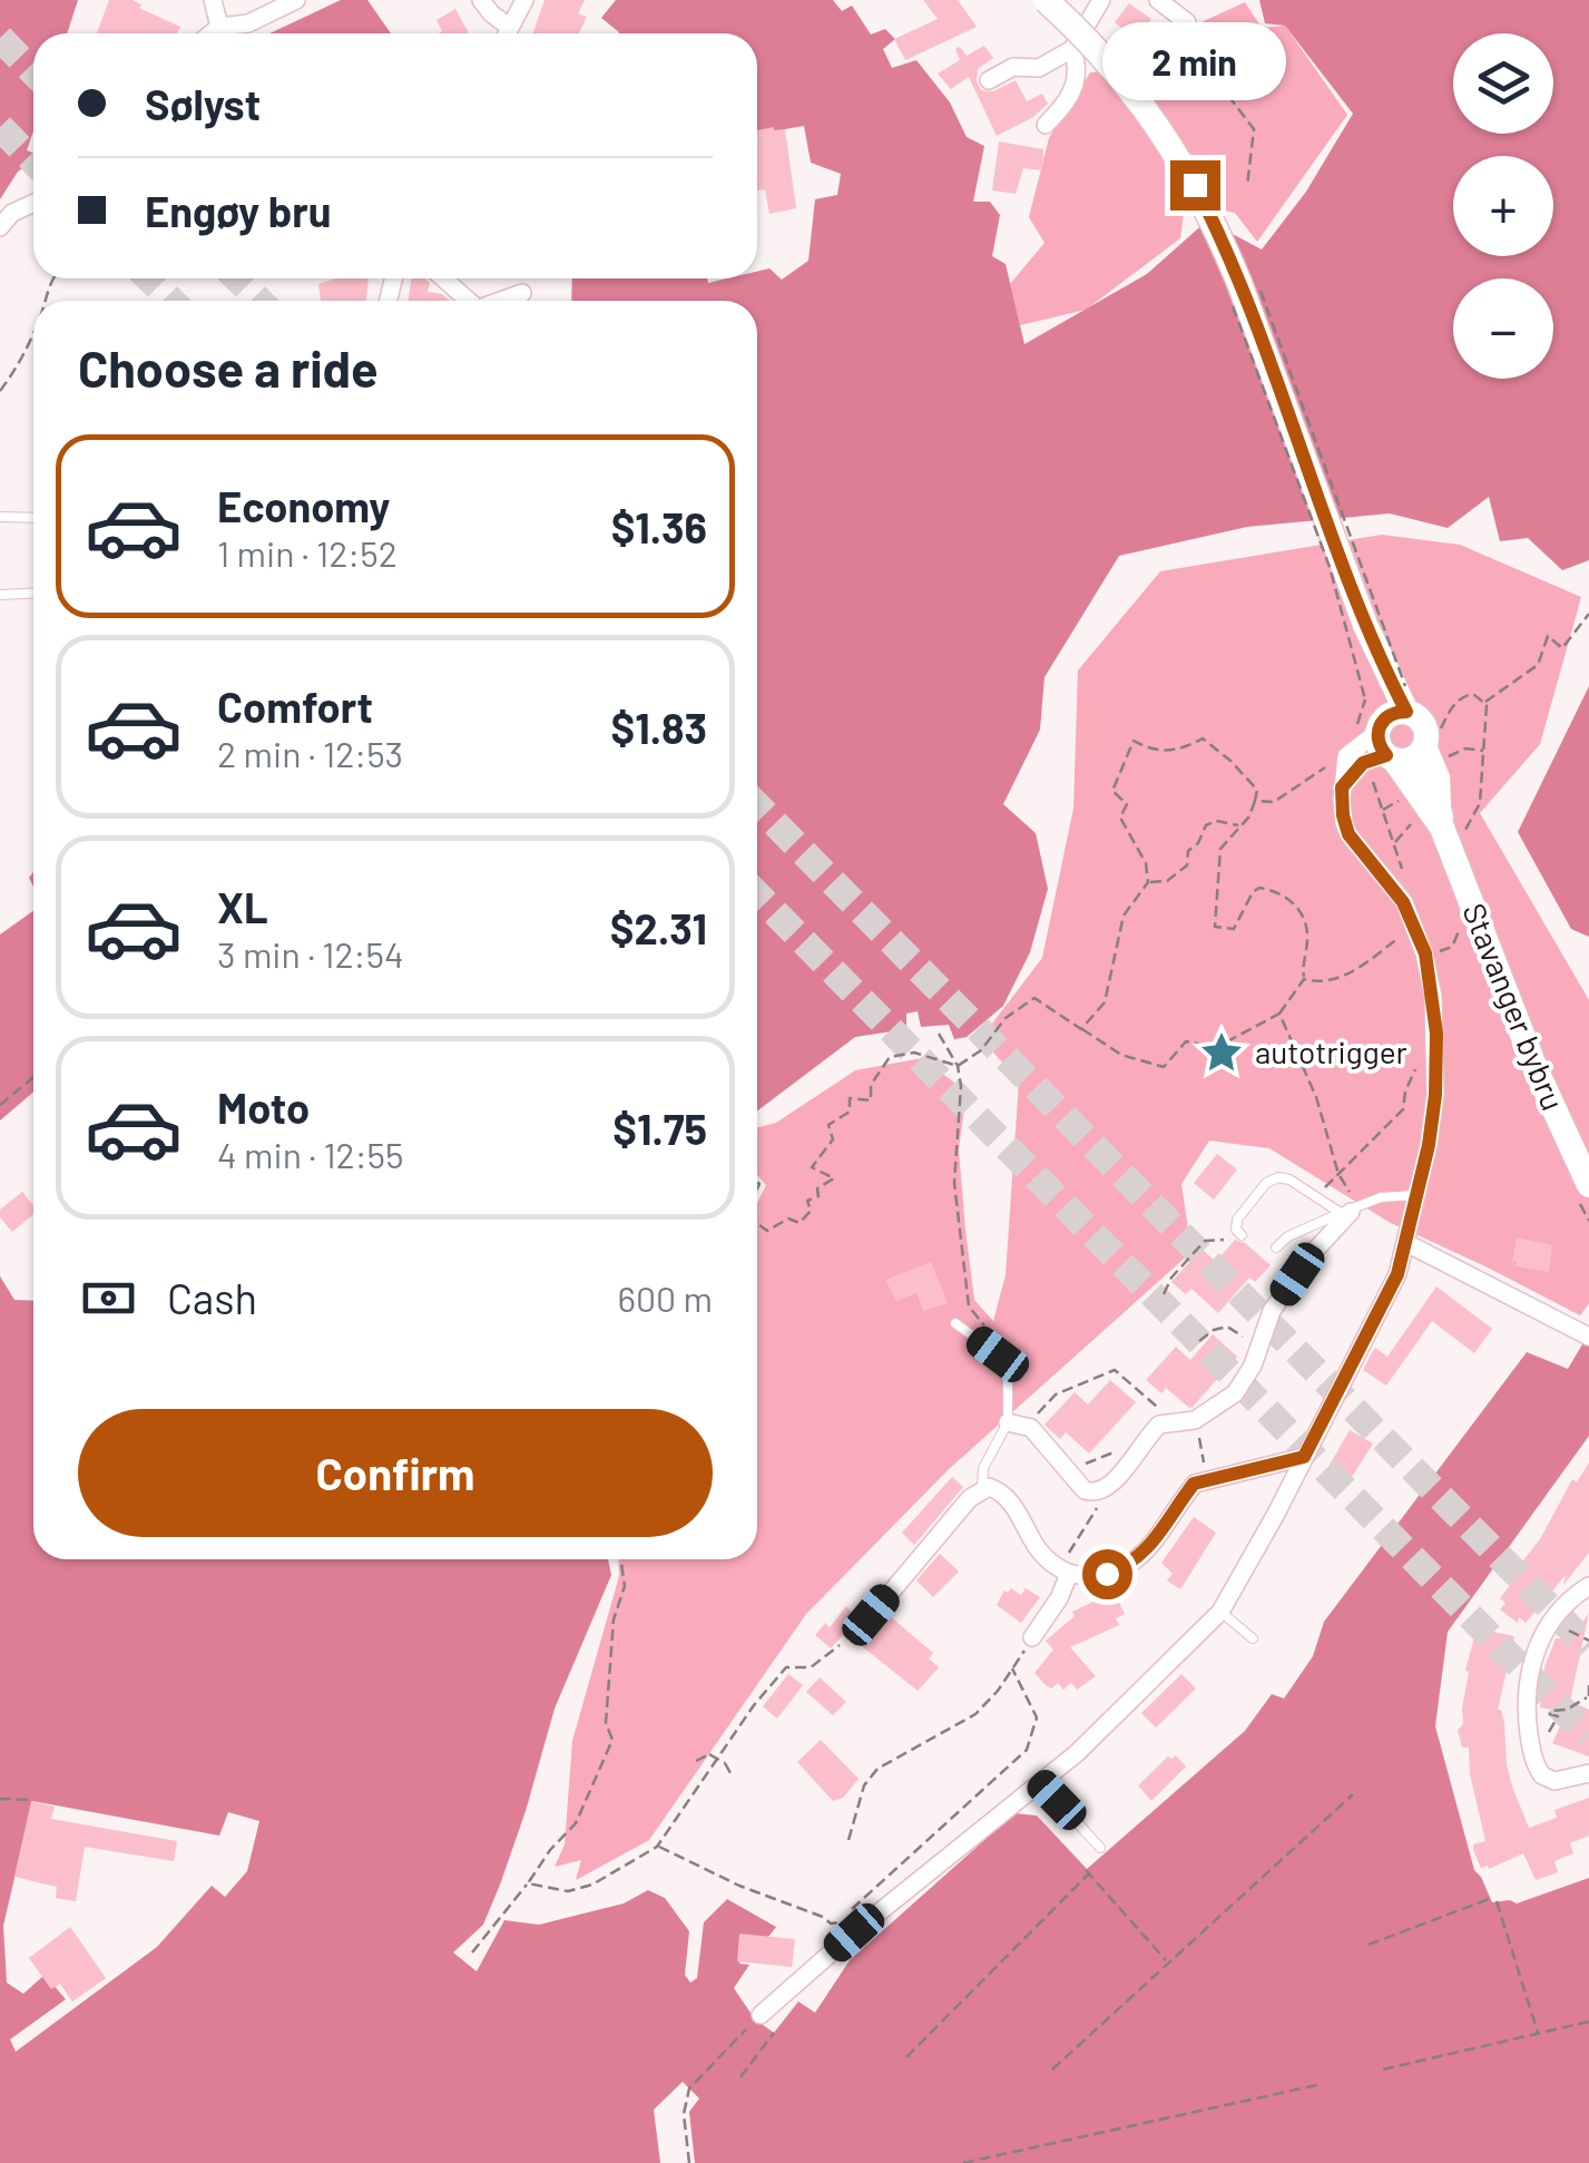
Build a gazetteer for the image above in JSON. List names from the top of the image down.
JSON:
{
  "streets": {
    "main road": ["Stavanger bybru"]
  },
  "places": {
    "place": ["autotrigger"]
  },
  "page": {
    "bubble": "2 min",
    "map_buttons": ["+", "−"],
    "banner": ["Sølyst", "Engøy bru"],
    "heading": "Choose a ride",
    "list": [
      {
        "name": "Economy",
        "note": "1 min · 12:52",
        "value": "$1.36"
      },
      {
        "name": "Comfort",
        "note": "2 min · 12:53",
        "value": "$1.83"
      },
      {
        "name": "XL",
        "note": "3 min · 12:54",
        "value": "$2.31"
      },
      {
        "name": "Moto",
        "note": "4 min · 12:55",
        "value": "$1.75"
      }
    ],
    "pay": ["Cash", "600 m"],
    "buttons": "Confirm"
  }
}
